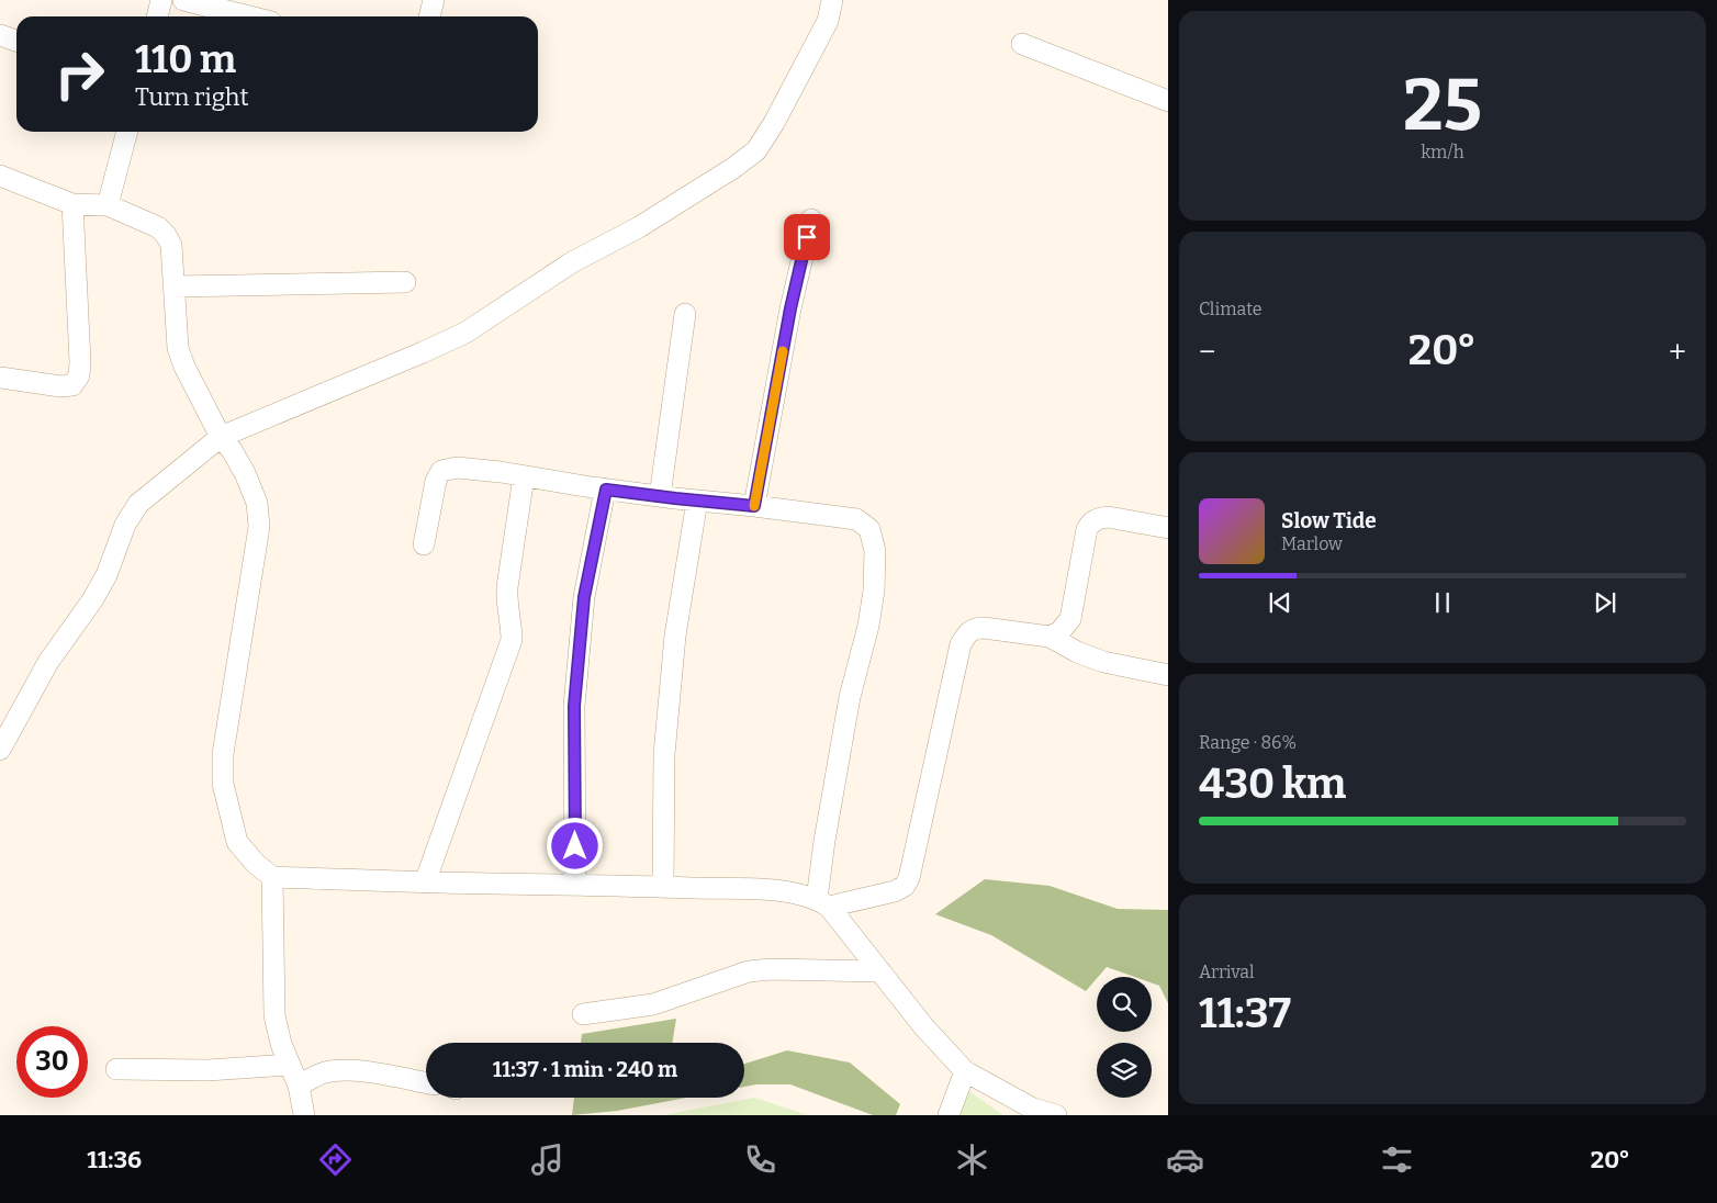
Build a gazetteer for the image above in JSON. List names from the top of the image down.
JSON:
{
  "page": {
    "tile": [
      ["25", "km/h"],
      "Climate",
      ["Range · 86%", "430 km"],
      ["Arrival", "11:37"]
    ],
    "turn": ["110 m", "Turn right"],
    "heat": ["−", "20°", "+"],
    "song": ["Slow Tide", "Marlow"],
    "limit": "30",
    "trip": "11:37 · 1 min · 240 m",
    "tabs": ["11:36", "20°"]
  }
}
